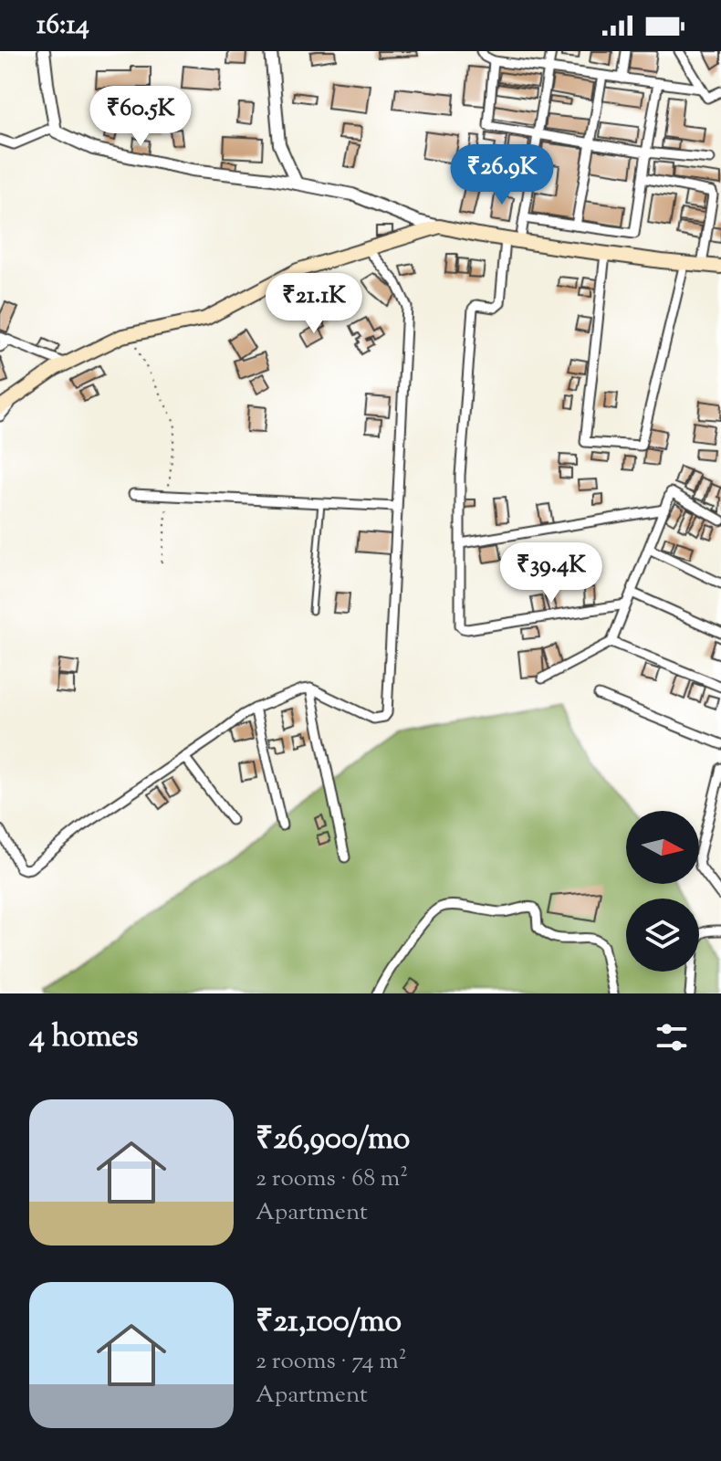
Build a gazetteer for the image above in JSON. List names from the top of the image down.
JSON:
{
  "north": "right",
  "page": {
    "status": "16:14",
    "price": [
      "₹60.5K",
      "₹26.9K",
      "₹21.1K",
      "₹39.4K"
    ],
    "heading": "4 homes",
    "list": [
      {
        "name": "₹26,900/mo",
        "note": "2 rooms · 68 m² · Apartment"
      },
      {
        "name": "₹21,100/mo",
        "note": "2 rooms · 74 m² · Apartment"
      }
    ]
  }
}
